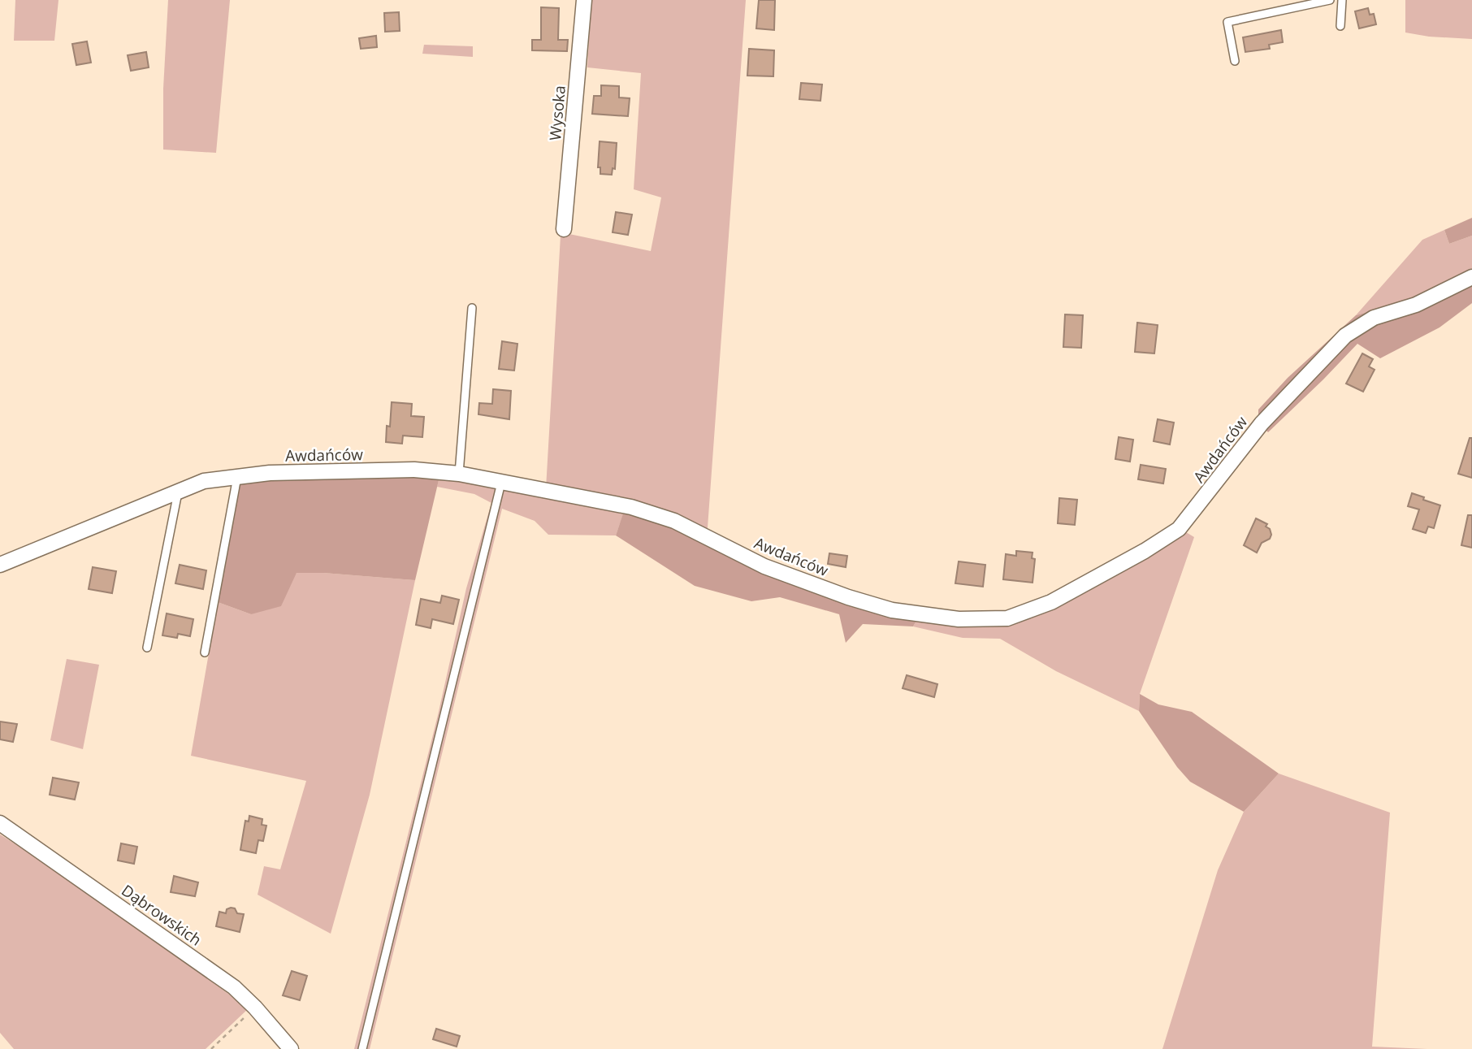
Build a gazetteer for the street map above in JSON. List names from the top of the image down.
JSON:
{
  "streets": {
    "street": ["Wysoka", "Awdańców", "Dąbrowskich"]
  }
}
